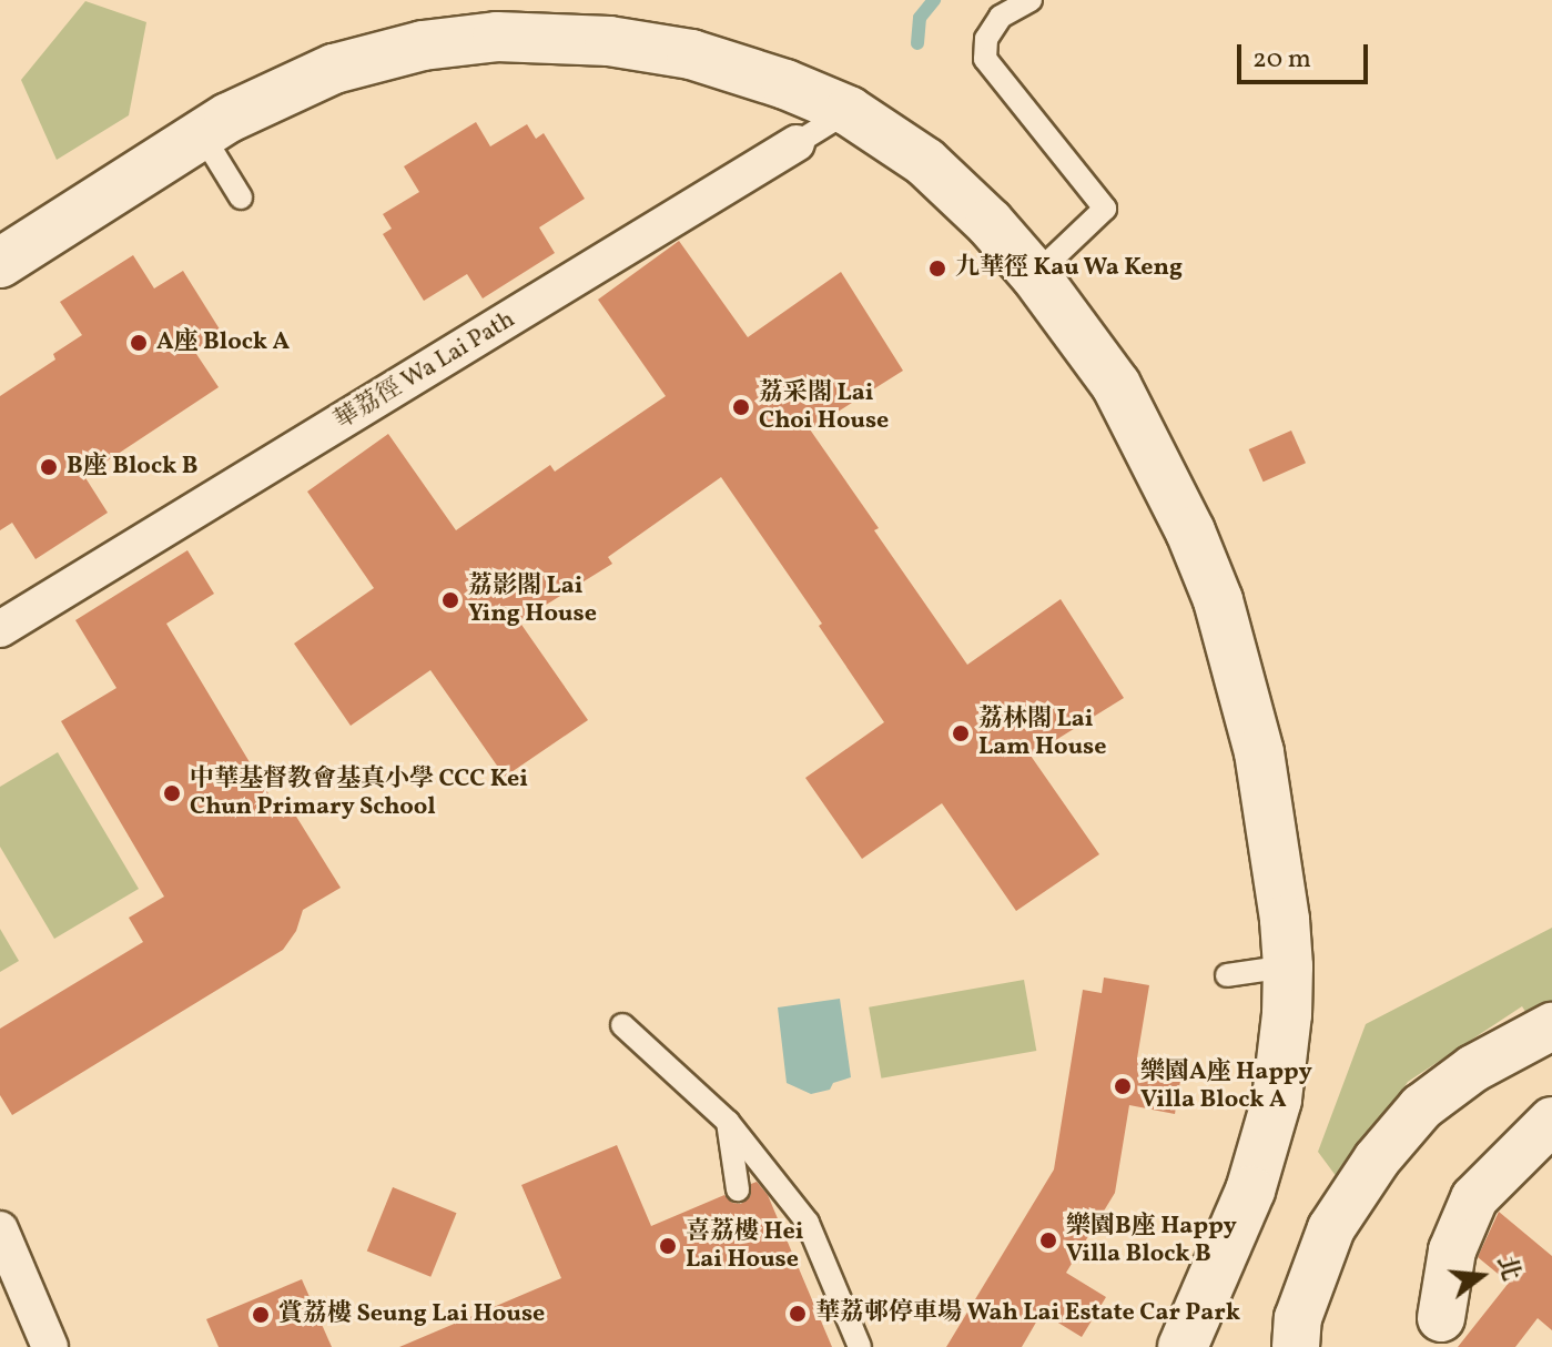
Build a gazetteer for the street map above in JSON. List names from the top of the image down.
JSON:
{
  "streets": {
    "street": ["華荔徑 Wa Lai Path"]
  },
  "places": [
    "九華徑 Kau Wa Keng",
    "A座 Block A",
    "荔采閣 Lai Choi House",
    "B座 Block B",
    "荔影閣 Lai Ying House",
    "荔林閣 Lai Lam House",
    "中華基督教會基真小學 CCC Kei Chun Primary School",
    "樂園A座 Happy Villa Block A",
    "樂園B座 Happy Villa Block B",
    "喜荔樓 Hei Lai House",
    "華荔邨停車場 Wah Lai Estate Car Park",
    "賞荔樓 Seung Lai House"
  ],
  "scale_bar": "20 m",
  "north": "right"
}
